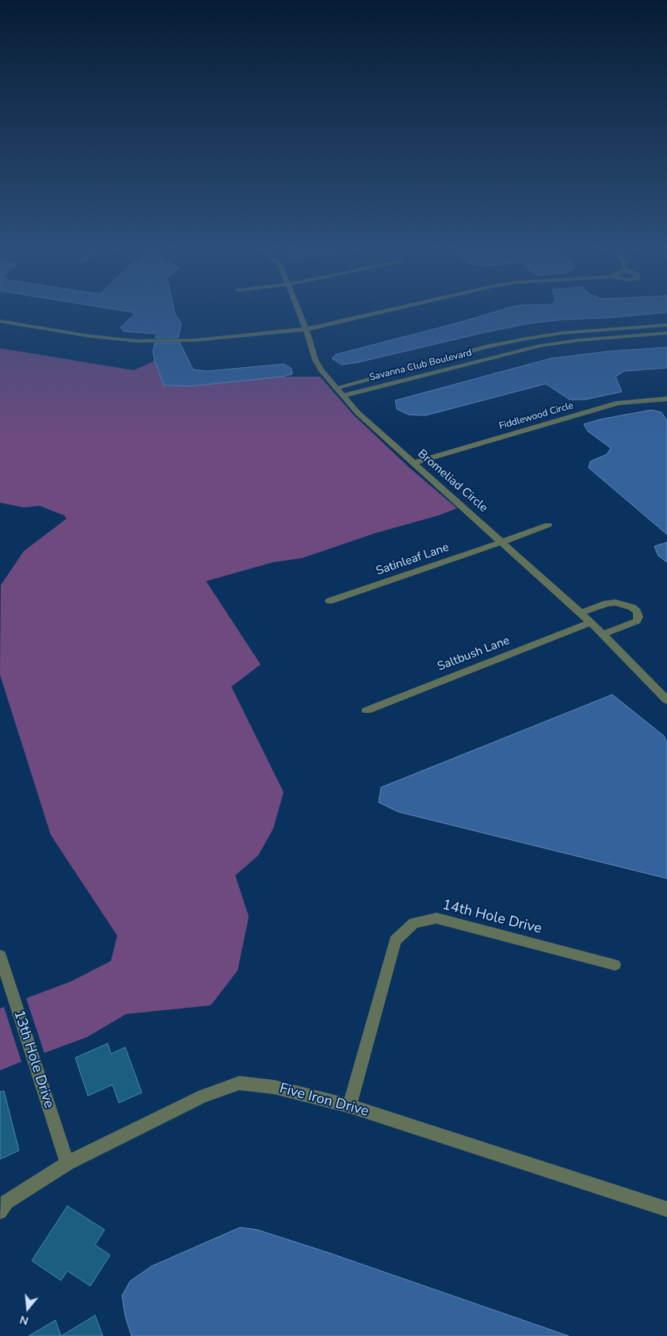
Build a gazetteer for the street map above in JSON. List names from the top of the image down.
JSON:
{
  "streets": {
    "street": [
      "Savanna Club Boulevard",
      "Fiddlewood Circle",
      "Bromeliad Circle",
      "Satinleaf Lane",
      "Saltbush Lane",
      "14th Hole Drive",
      "13th Hole Drive",
      "Five Iron Drive"
    ]
  },
  "crossings": [
    ["Savanna Club Boulevard", "Bromeliad Circle"],
    ["Fiddlewood Circle", "Bromeliad Circle"],
    ["Bromeliad Circle", "Satinleaf Lane"],
    ["Bromeliad Circle", "Saltbush Lane"],
    ["14th Hole Drive", "Five Iron Drive"],
    ["13th Hole Drive", "Five Iron Drive"]
  ],
  "north": "bottom"
}
